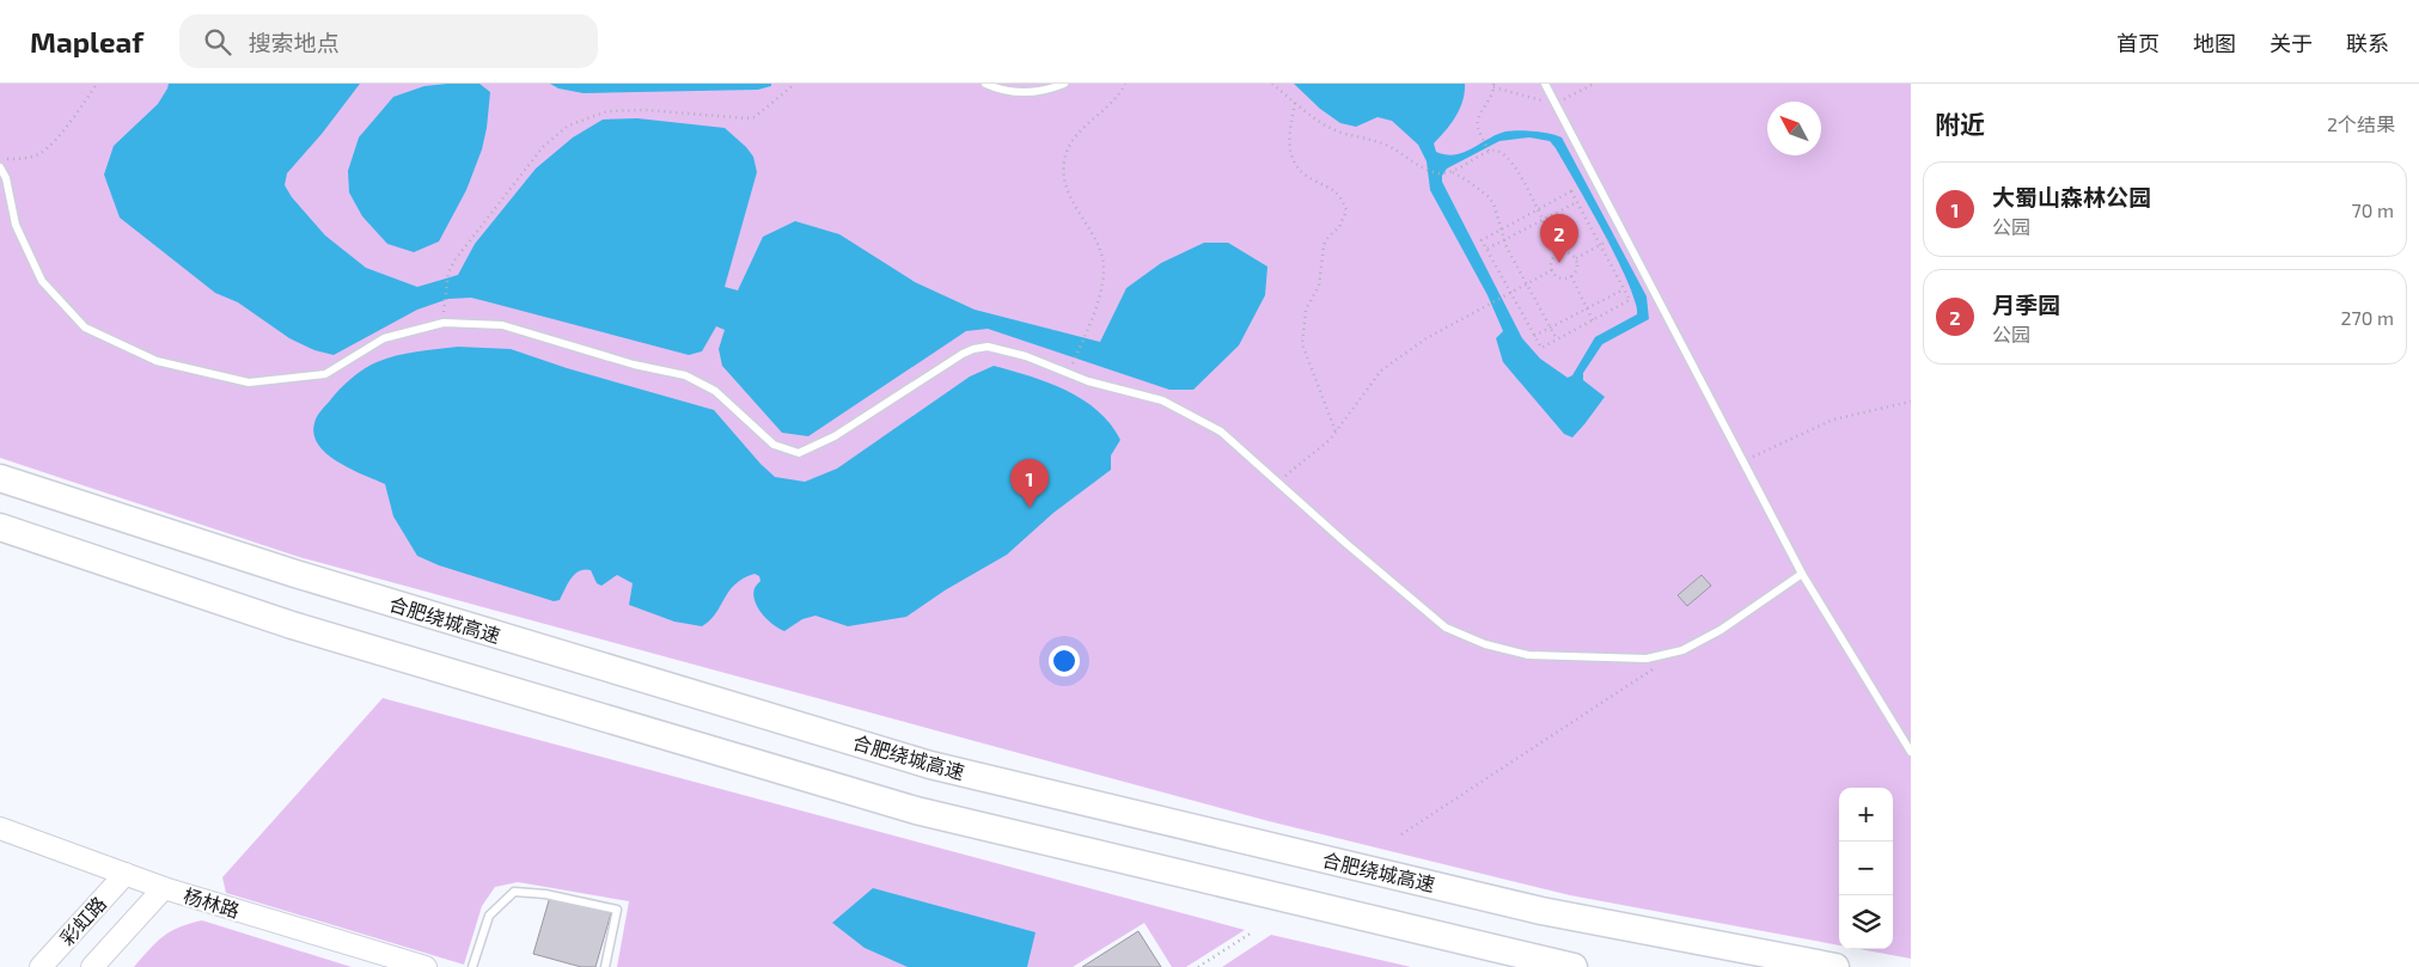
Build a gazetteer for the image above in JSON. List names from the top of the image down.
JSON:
{
  "streets": {
    "highway": ["合肥绕城高速"],
    "street": ["杨林路", "彩虹路"]
  },
  "crossings": [
    ["杨林路", "彩虹路"]
  ],
  "north": "top left",
  "page": {
    "header": "Mapleaf",
    "search": "搜索地点",
    "nav": [
      "首页",
      "地图",
      "关于",
      "联系"
    ],
    "heading": ["附近", "2个结果"],
    "list": [
      {
        "mark": "1",
        "name": "大蜀山森林公园",
        "note": "公园",
        "value": "70 m"
      },
      {
        "mark": "2",
        "name": "月季园",
        "note": "公园",
        "value": "270 m"
      }
    ],
    "pins": ["2", "1"],
    "map_buttons": ["+", "−"]
  }
}
